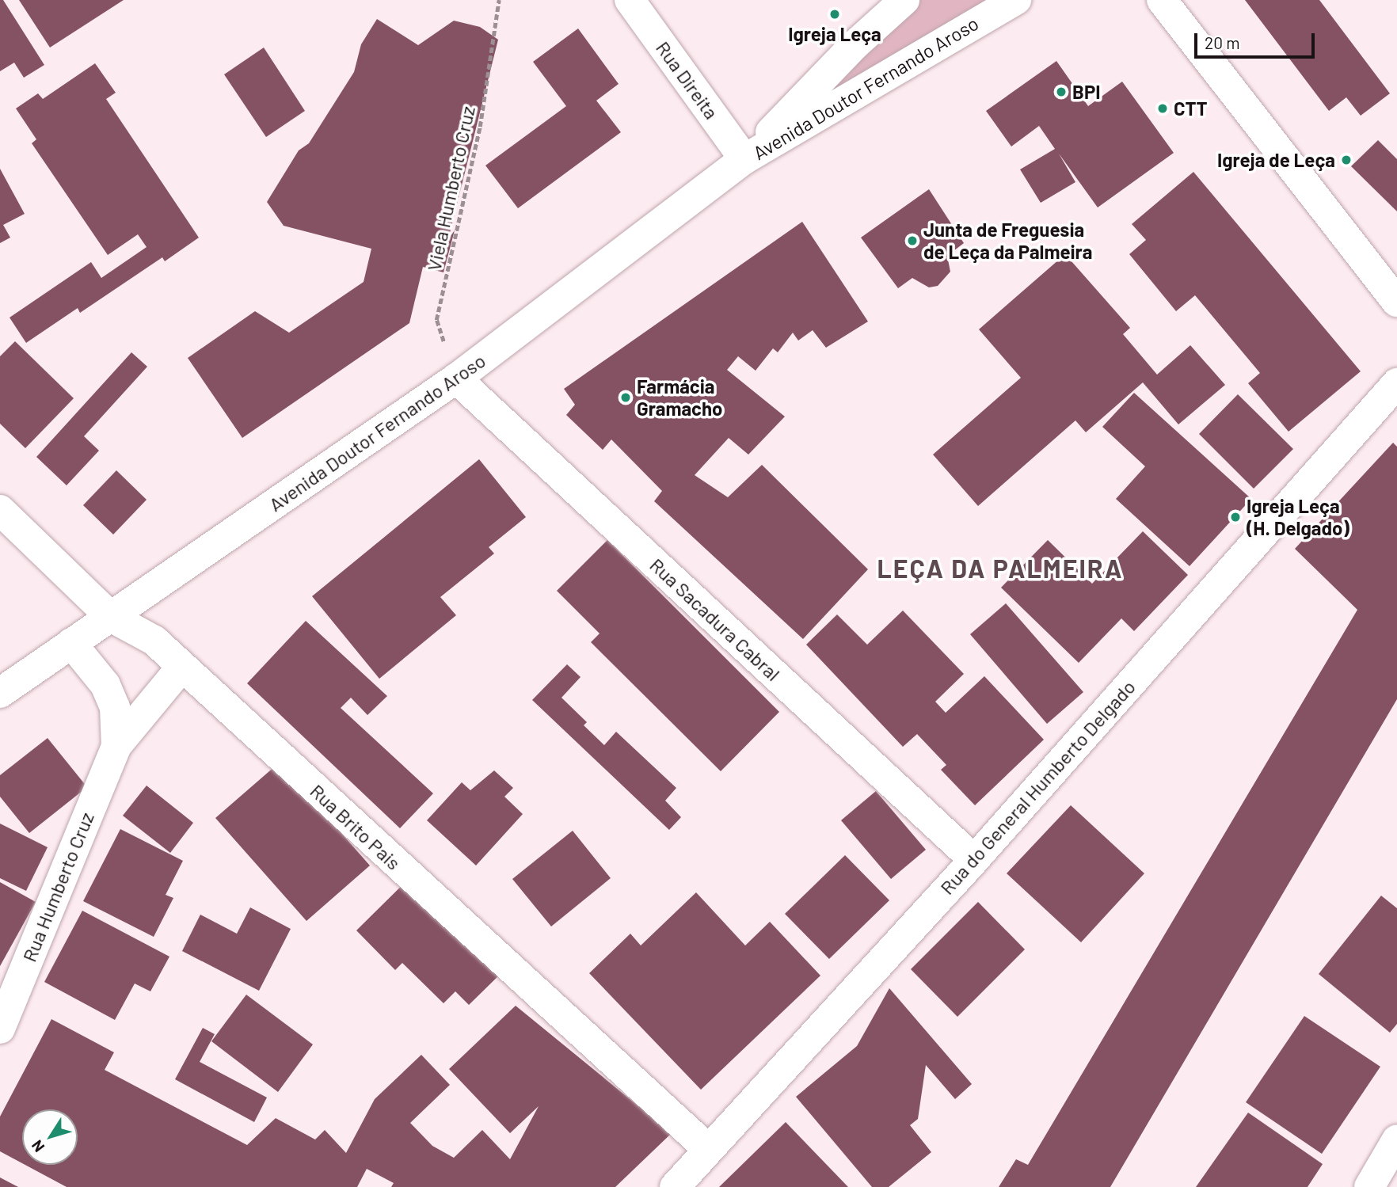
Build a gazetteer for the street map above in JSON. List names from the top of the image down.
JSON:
{
  "streets": {
    "street": [
      "Rua Direita",
      "Avenida Doutor Fernando Aroso",
      "Rua Sacadura Cabral",
      "Rua do General Humberto Delgado",
      "Rua Brito Pais",
      "Rua Humberto Cruz"
    ],
    "path": ["Viela Humberto Cruz"]
  },
  "crossings": [
    ["Rua Direita", "Avenida Doutor Fernando Aroso"],
    ["Avenida Doutor Fernando Aroso", "Viela Humberto Cruz"],
    ["Avenida Doutor Fernando Aroso", "Rua Sacadura Cabral"],
    ["Avenida Doutor Fernando Aroso", "Rua Brito Pais"],
    ["Avenida Doutor Fernando Aroso", "Rua Humberto Cruz"],
    ["Viela Humberto Cruz", "Rua Sacadura Cabral"],
    ["Rua Sacadura Cabral", "Rua do General Humberto Delgado"],
    ["Rua do General Humberto Delgado", "Rua Brito Pais"],
    ["Rua Brito Pais", "Rua Humberto Cruz"]
  ],
  "districts": ["LEÇA DA PALMEIRA"],
  "places": [
    "Igreja Leça",
    "BPI",
    "CTT",
    "Igreja de Leça",
    "Junta de Freguesia de Leça da Palmeira",
    "Farmácia Gramacho",
    "Igreja Leça (H. Delgado)"
  ],
  "scale_bar": "20 m",
  "north": "bottom left"
}
